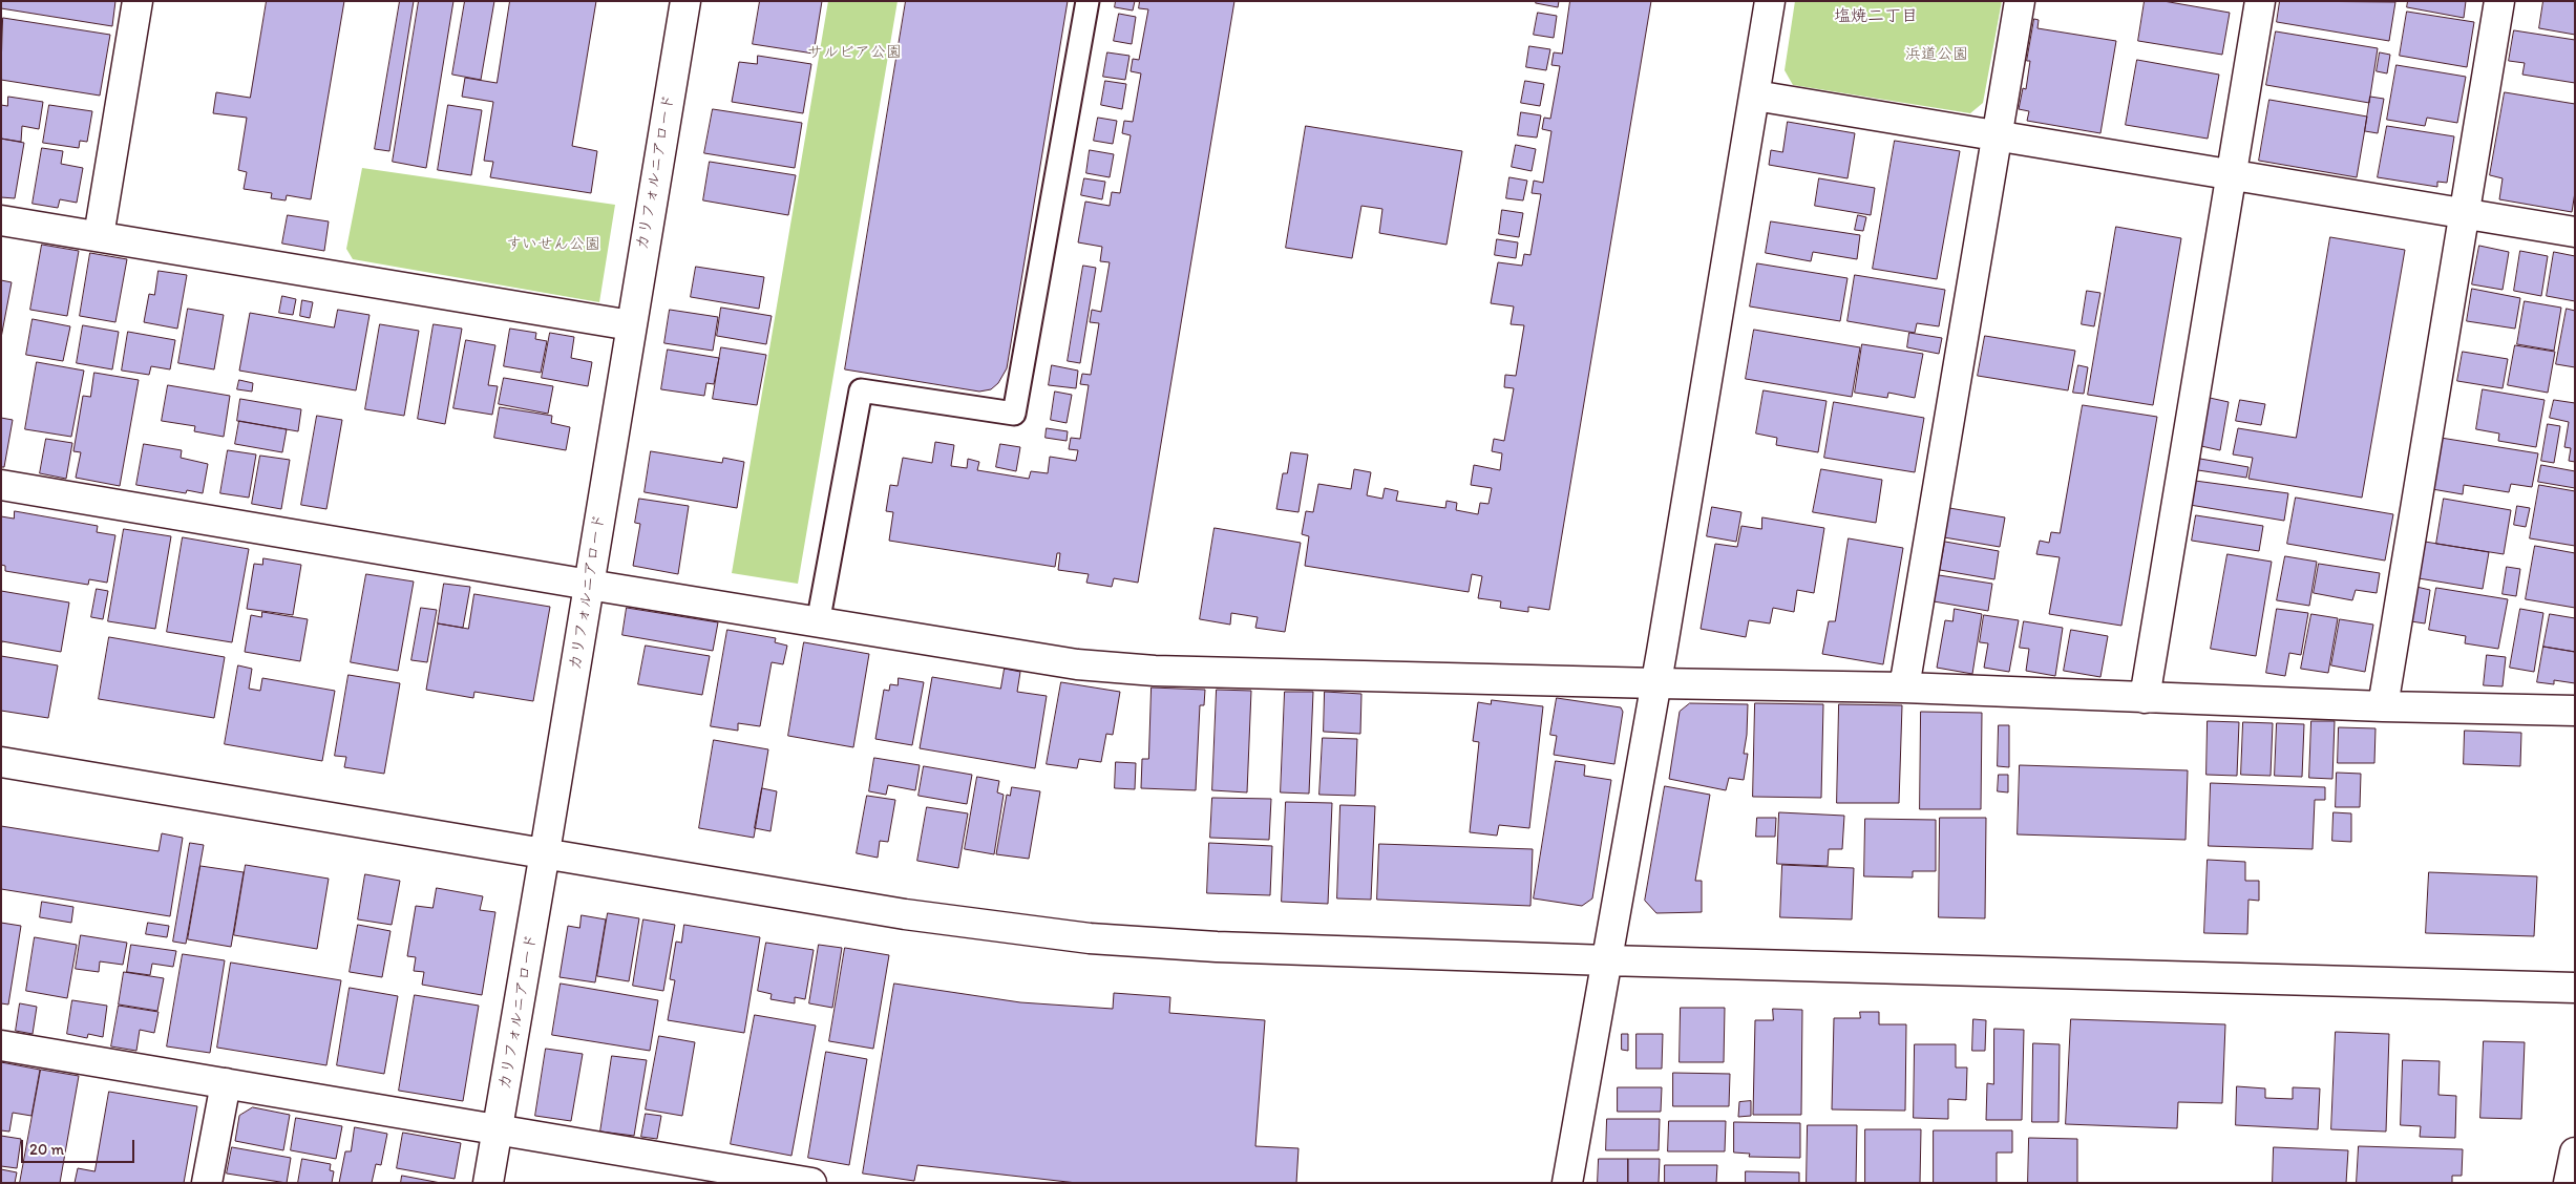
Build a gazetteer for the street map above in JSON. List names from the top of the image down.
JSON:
{
  "streets": {
    "street": ["カリフォルニアロード"]
  },
  "districts": ["塩焼二丁目"],
  "parks": ["サルビア公園", "浜道公園", "すいせん公園"],
  "scale_bar": "20 m"
}
